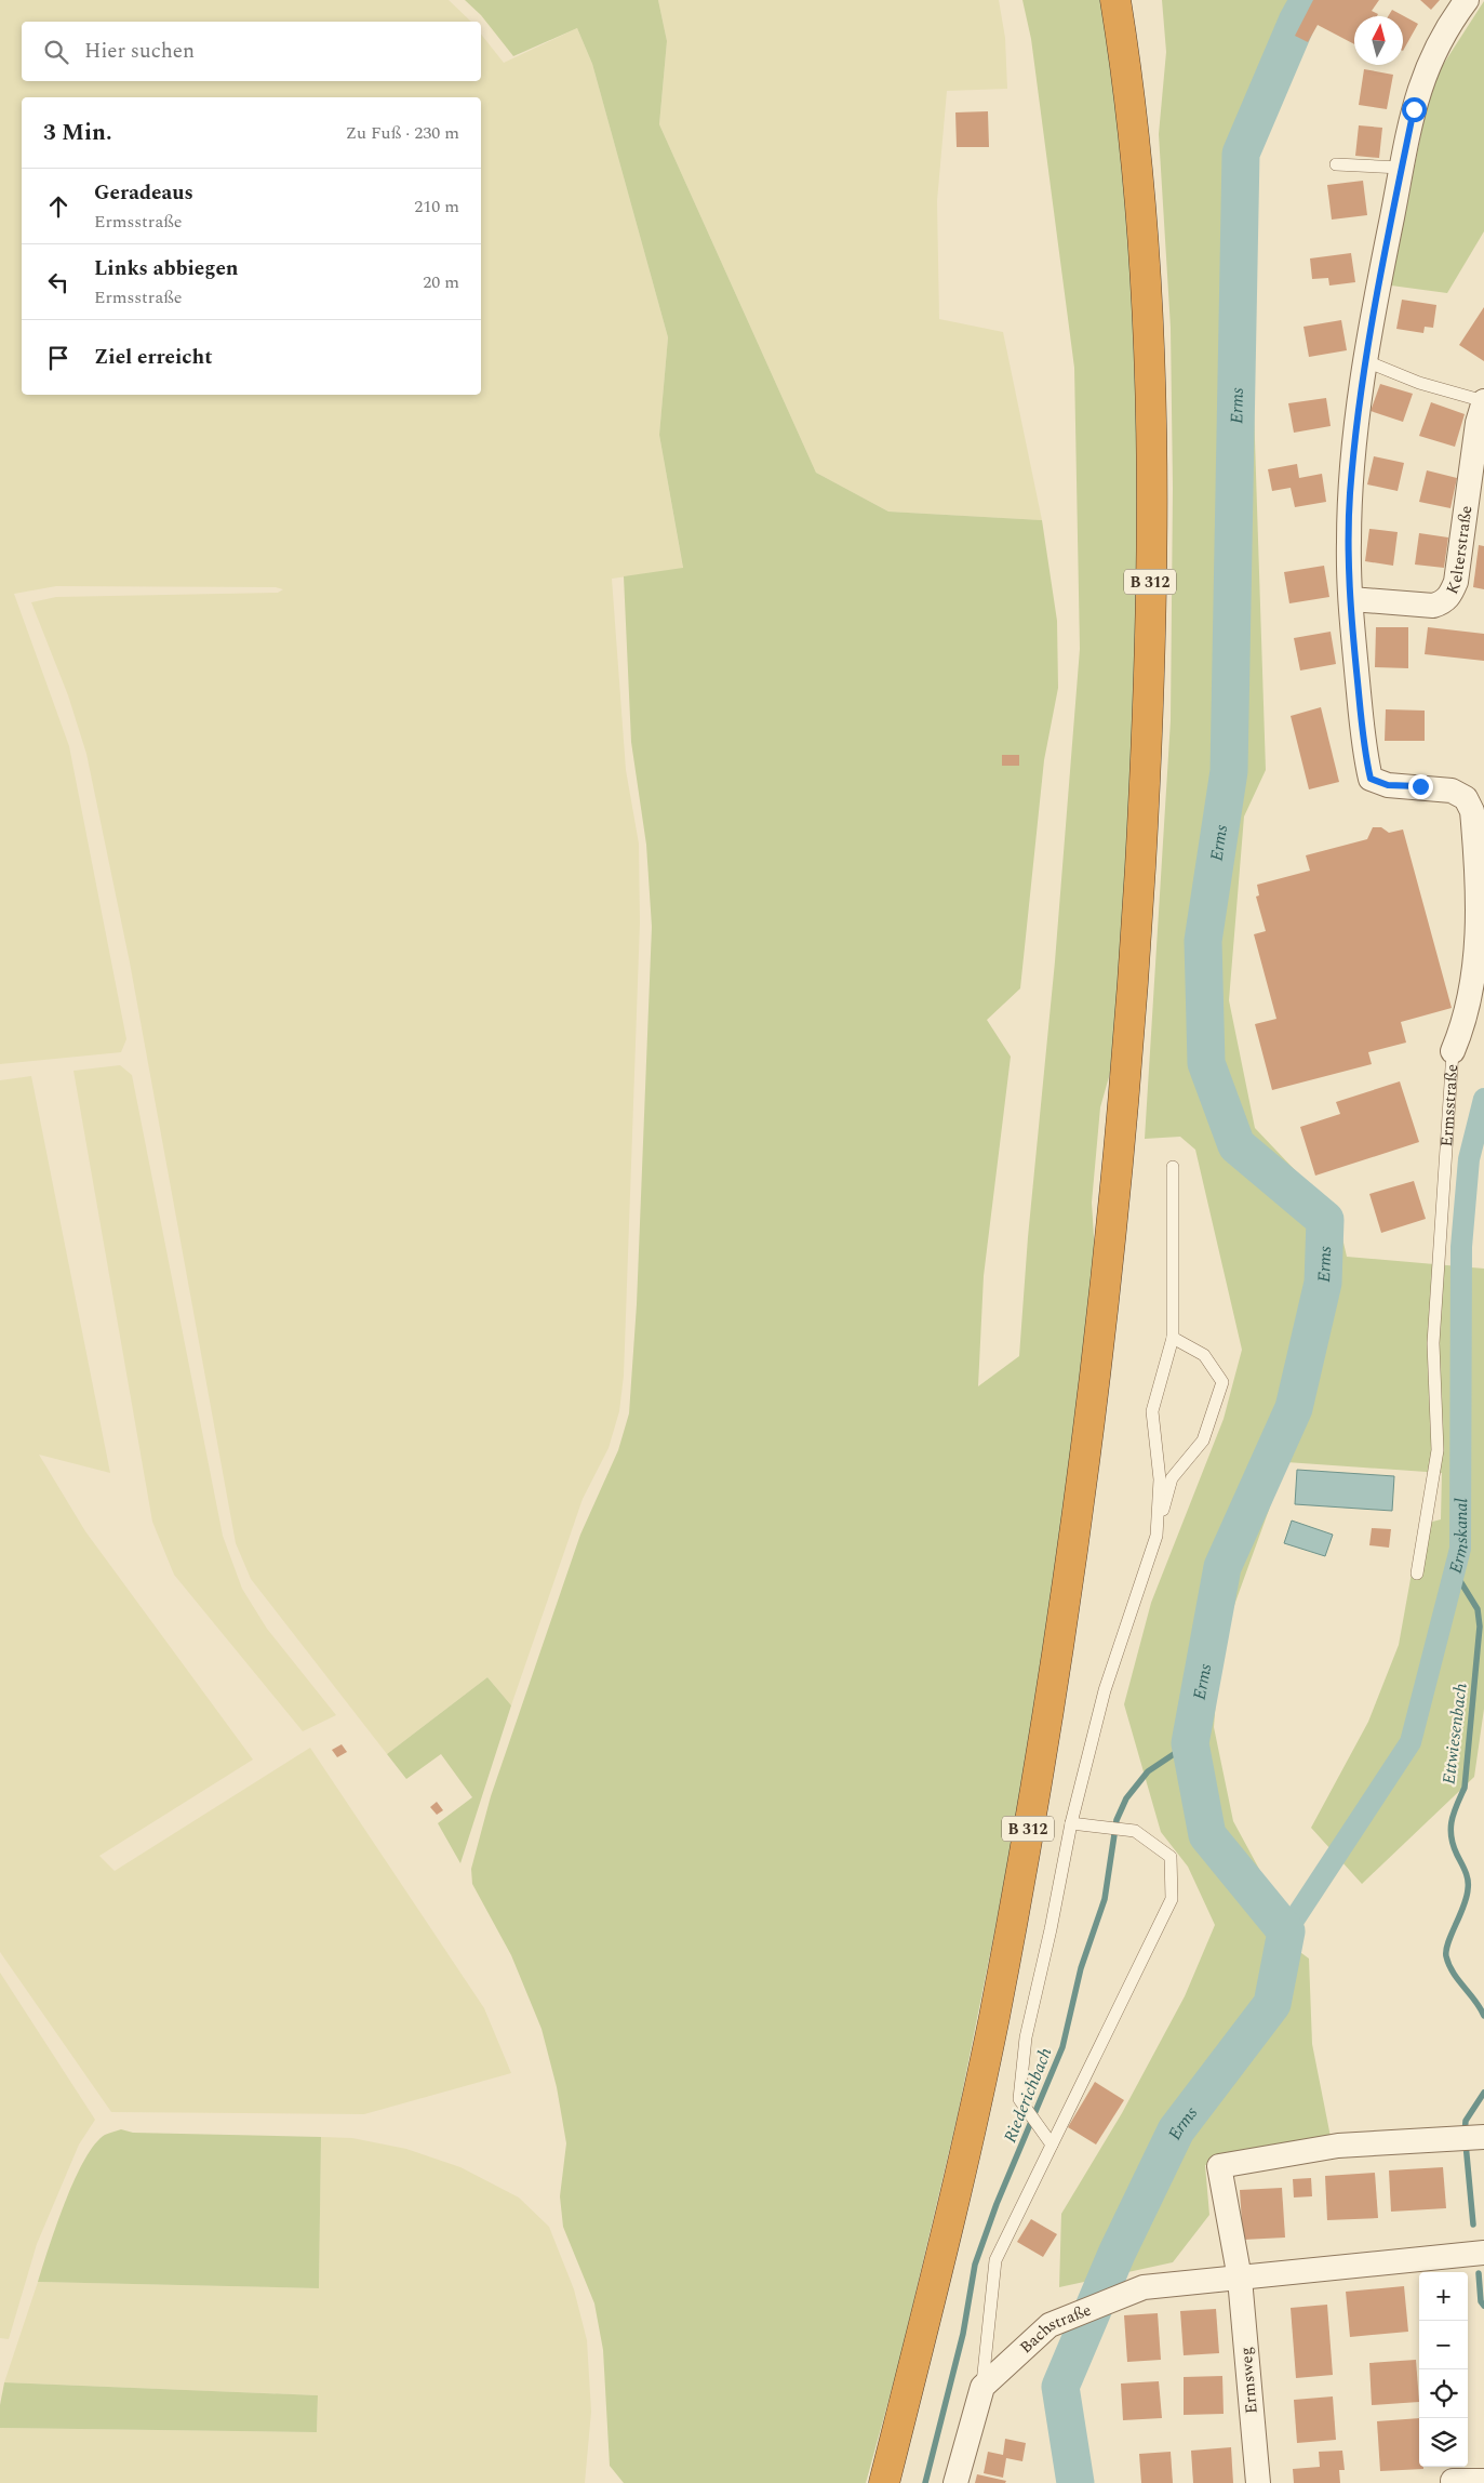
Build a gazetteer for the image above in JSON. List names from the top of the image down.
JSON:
{
  "streets": {
    "highway": ["B 312"],
    "street": [
      "Kelterstraße",
      "Ermsstraße",
      "Bachstraße",
      "Ermsweg"
    ]
  },
  "crossings": [
    ["Kelterstraße", "Ermsstraße"],
    ["Bachstraße", "Ermsweg"]
  ],
  "water": [
    "Erms",
    "Ermskanal",
    "Ettwiesenbach",
    "Riederichbach"
  ],
  "north": "top",
  "page": {
    "search": "Hier suchen",
    "heading": ["3 Min.", "Zu Fuß · 230 m"],
    "list": [
      ["Geradeaus", "Ermsstraße", "210 m"],
      ["Links abbiegen", "Ermsstraße", "20 m"],
      "Ziel erreicht"
    ],
    "map_buttons": ["+", "−"]
  }
}
